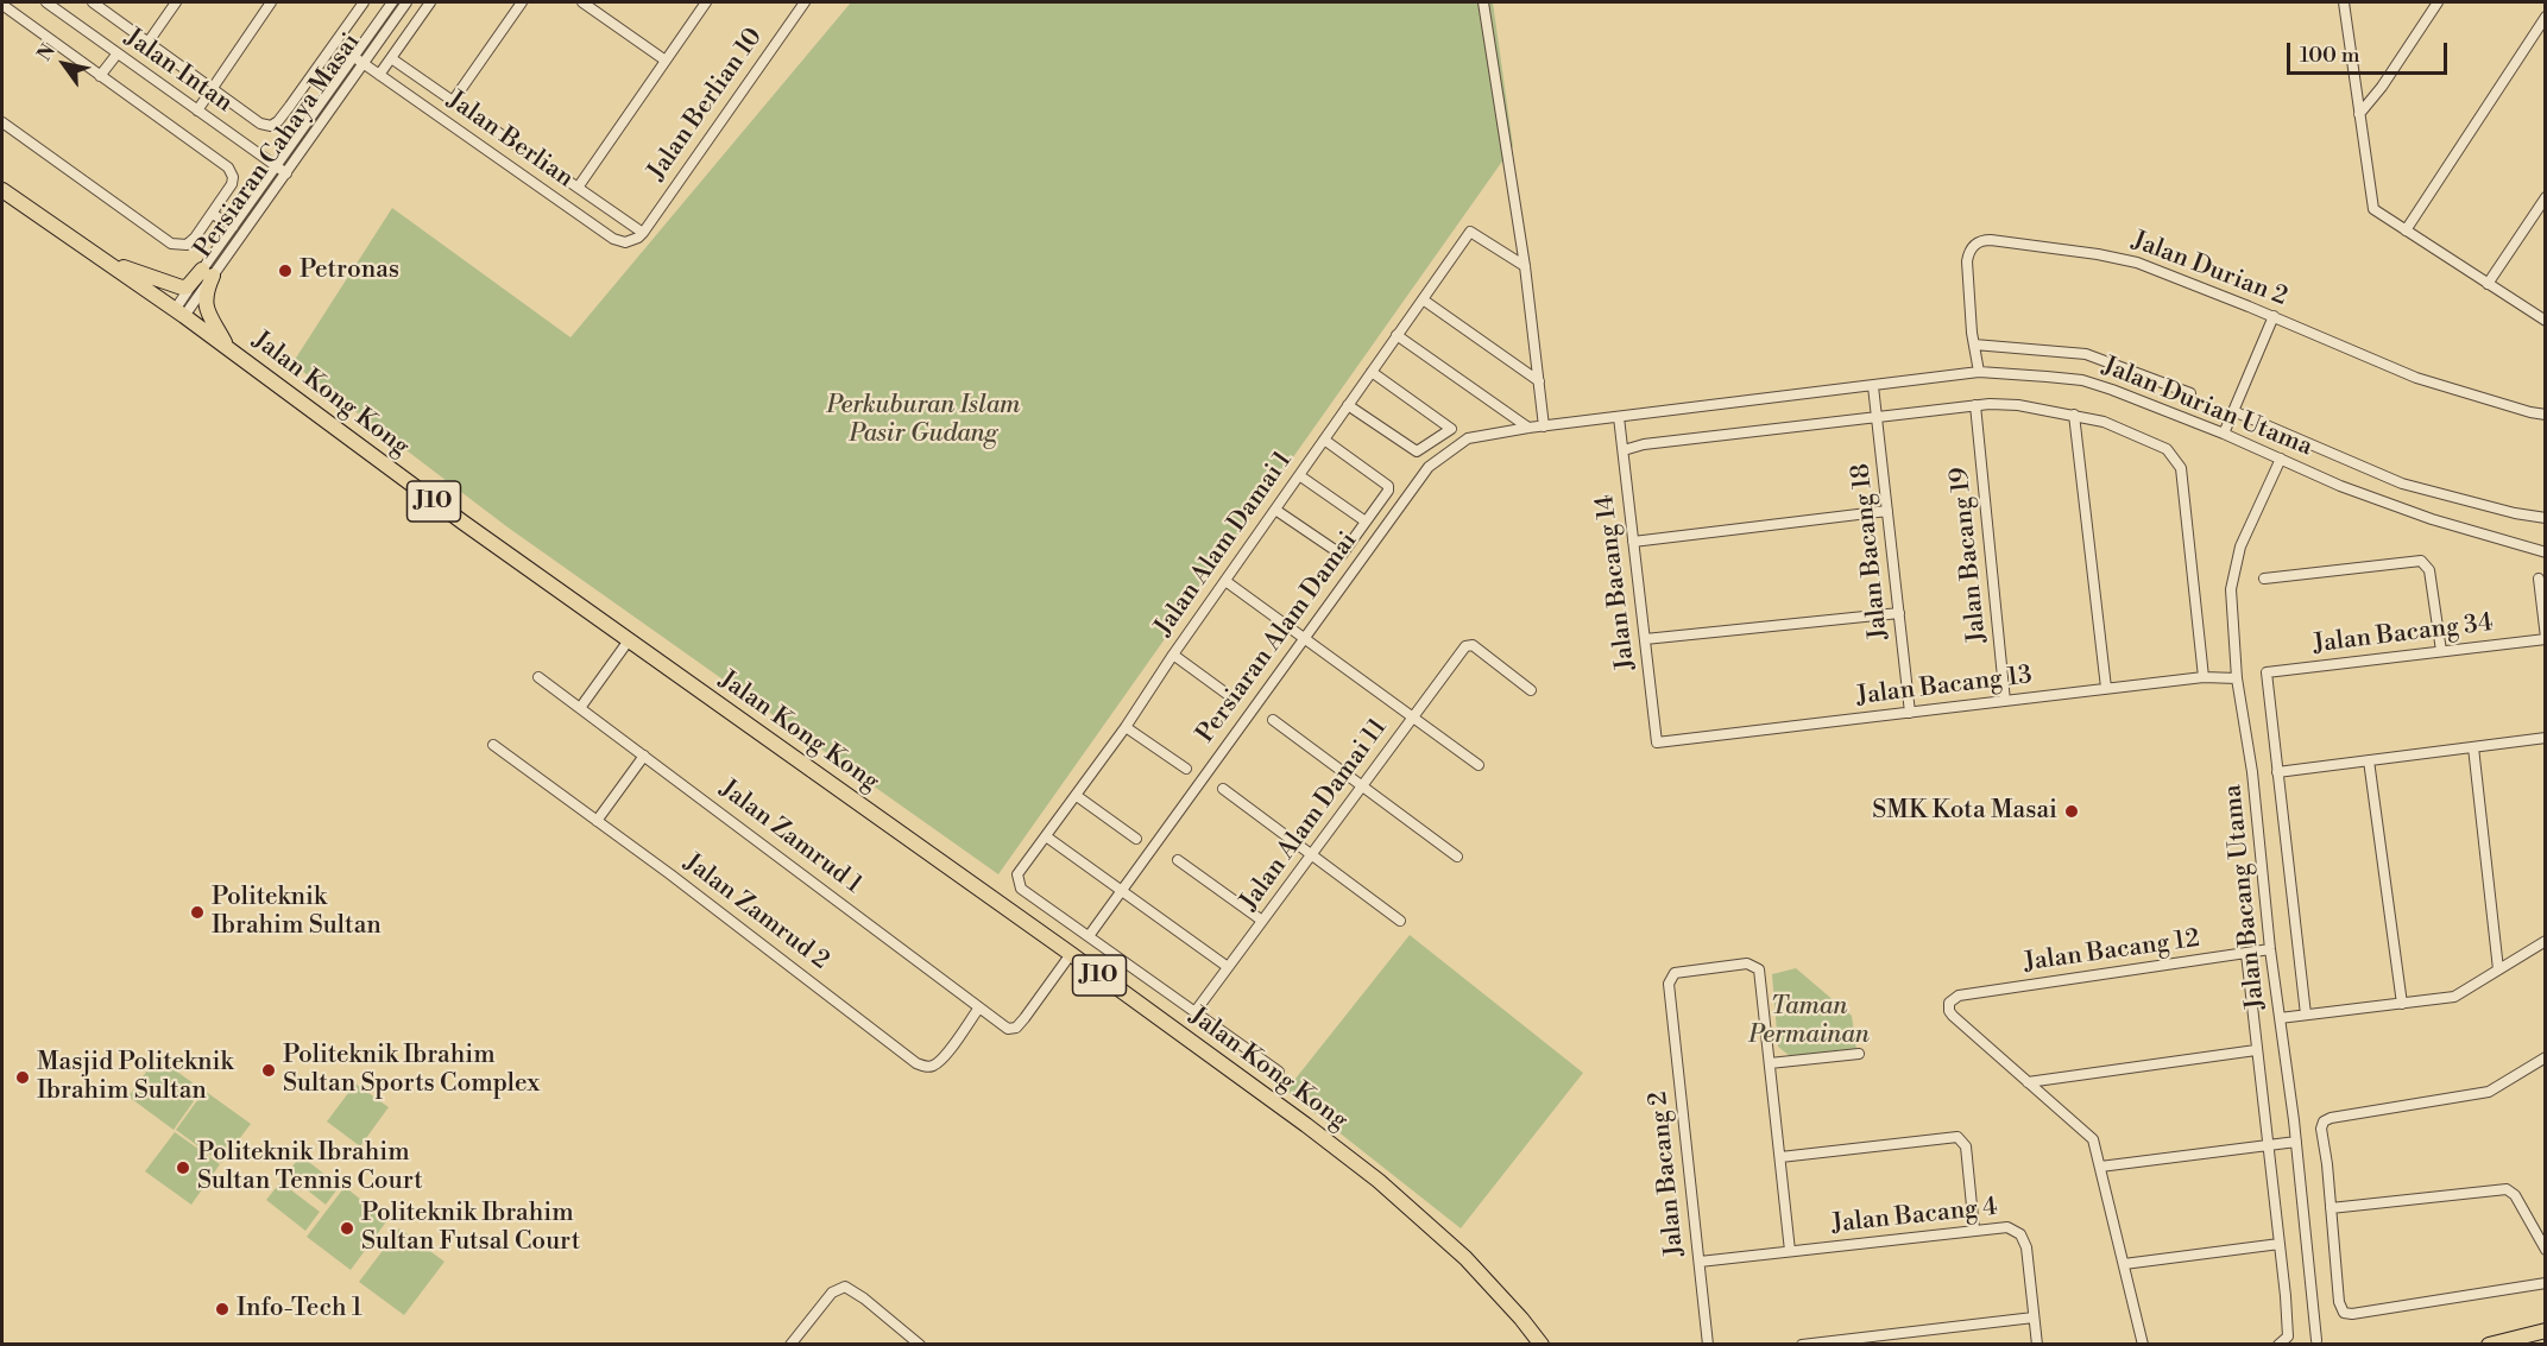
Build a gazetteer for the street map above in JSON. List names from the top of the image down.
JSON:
{
  "streets": {
    "main road": ["Jalan Kong Kong", "J10"],
    "street": [
      "Jalan Intan",
      "Jalan Berlian 10",
      "Jalan Berlian",
      "Persiaran Cahaya Masai",
      "Jalan Durian 2",
      "Jalan Durian Utama",
      "Jalan Alam Damai 1",
      "Jalan Bacang 18",
      "Jalan Bacang 19",
      "Jalan Bacang 14",
      "Jalan Bacang 34",
      "Persiaran Alam Damai",
      "Jalan Bacang 13",
      "Jalan Alam Damai 11",
      "Jalan Zamrud 1",
      "Jalan Bacang Utama",
      "Jalan Zamrud 2",
      "Jalan Bacang 12",
      "Jalan Bacang 2",
      "Jalan Bacang 4"
    ]
  },
  "crossings": [
    ["Jalan Intan", "Persiaran Cahaya Masai"],
    ["Jalan Berlian 10", "Jalan Berlian"],
    ["Jalan Berlian", "Persiaran Cahaya Masai"],
    ["Persiaran Cahaya Masai", "Jalan Kong Kong"],
    ["Jalan Durian 2", "Jalan Durian Utama"],
    ["Jalan Kong Kong", "Jalan Zamrud 1"],
    ["Jalan Durian Utama", "Jalan Bacang 18"],
    ["Jalan Durian Utama", "Jalan Bacang 14"],
    ["Jalan Durian Utama", "Persiaran Alam Damai"],
    ["Jalan Durian Utama", "Jalan Bacang Utama"],
    ["Jalan Alam Damai 1", "Persiaran Alam Damai"],
    ["Jalan Bacang 18", "Jalan Bacang 13"],
    ["Jalan Bacang 19", "Jalan Bacang 13"],
    ["Jalan Bacang 14", "Jalan Bacang 13"],
    ["Jalan Bacang 13", "Jalan Bacang Utama"],
    ["Jalan Zamrud 1", "Jalan Zamrud 2"],
    ["Jalan Bacang Utama", "Jalan Bacang 12"],
    ["Jalan Bacang 2", "Jalan Bacang 4"]
  ],
  "parks": ["Perkuburan Islam Pasir Gudang", "Taman Permainan"],
  "places": [
    "Petronas",
    "SMK Kota Masai",
    "Politeknik Ibrahim Sultan",
    "Politeknik Ibrahim Sultan Sports Complex",
    "Masjid Politeknik Ibrahim Sultan",
    "Politeknik Ibrahim Sultan Tennis Court",
    "Politeknik Ibrahim Sultan Futsal Court",
    "Info-Tech 1"
  ],
  "scale_bar": "100 m",
  "north": "top left"
}
